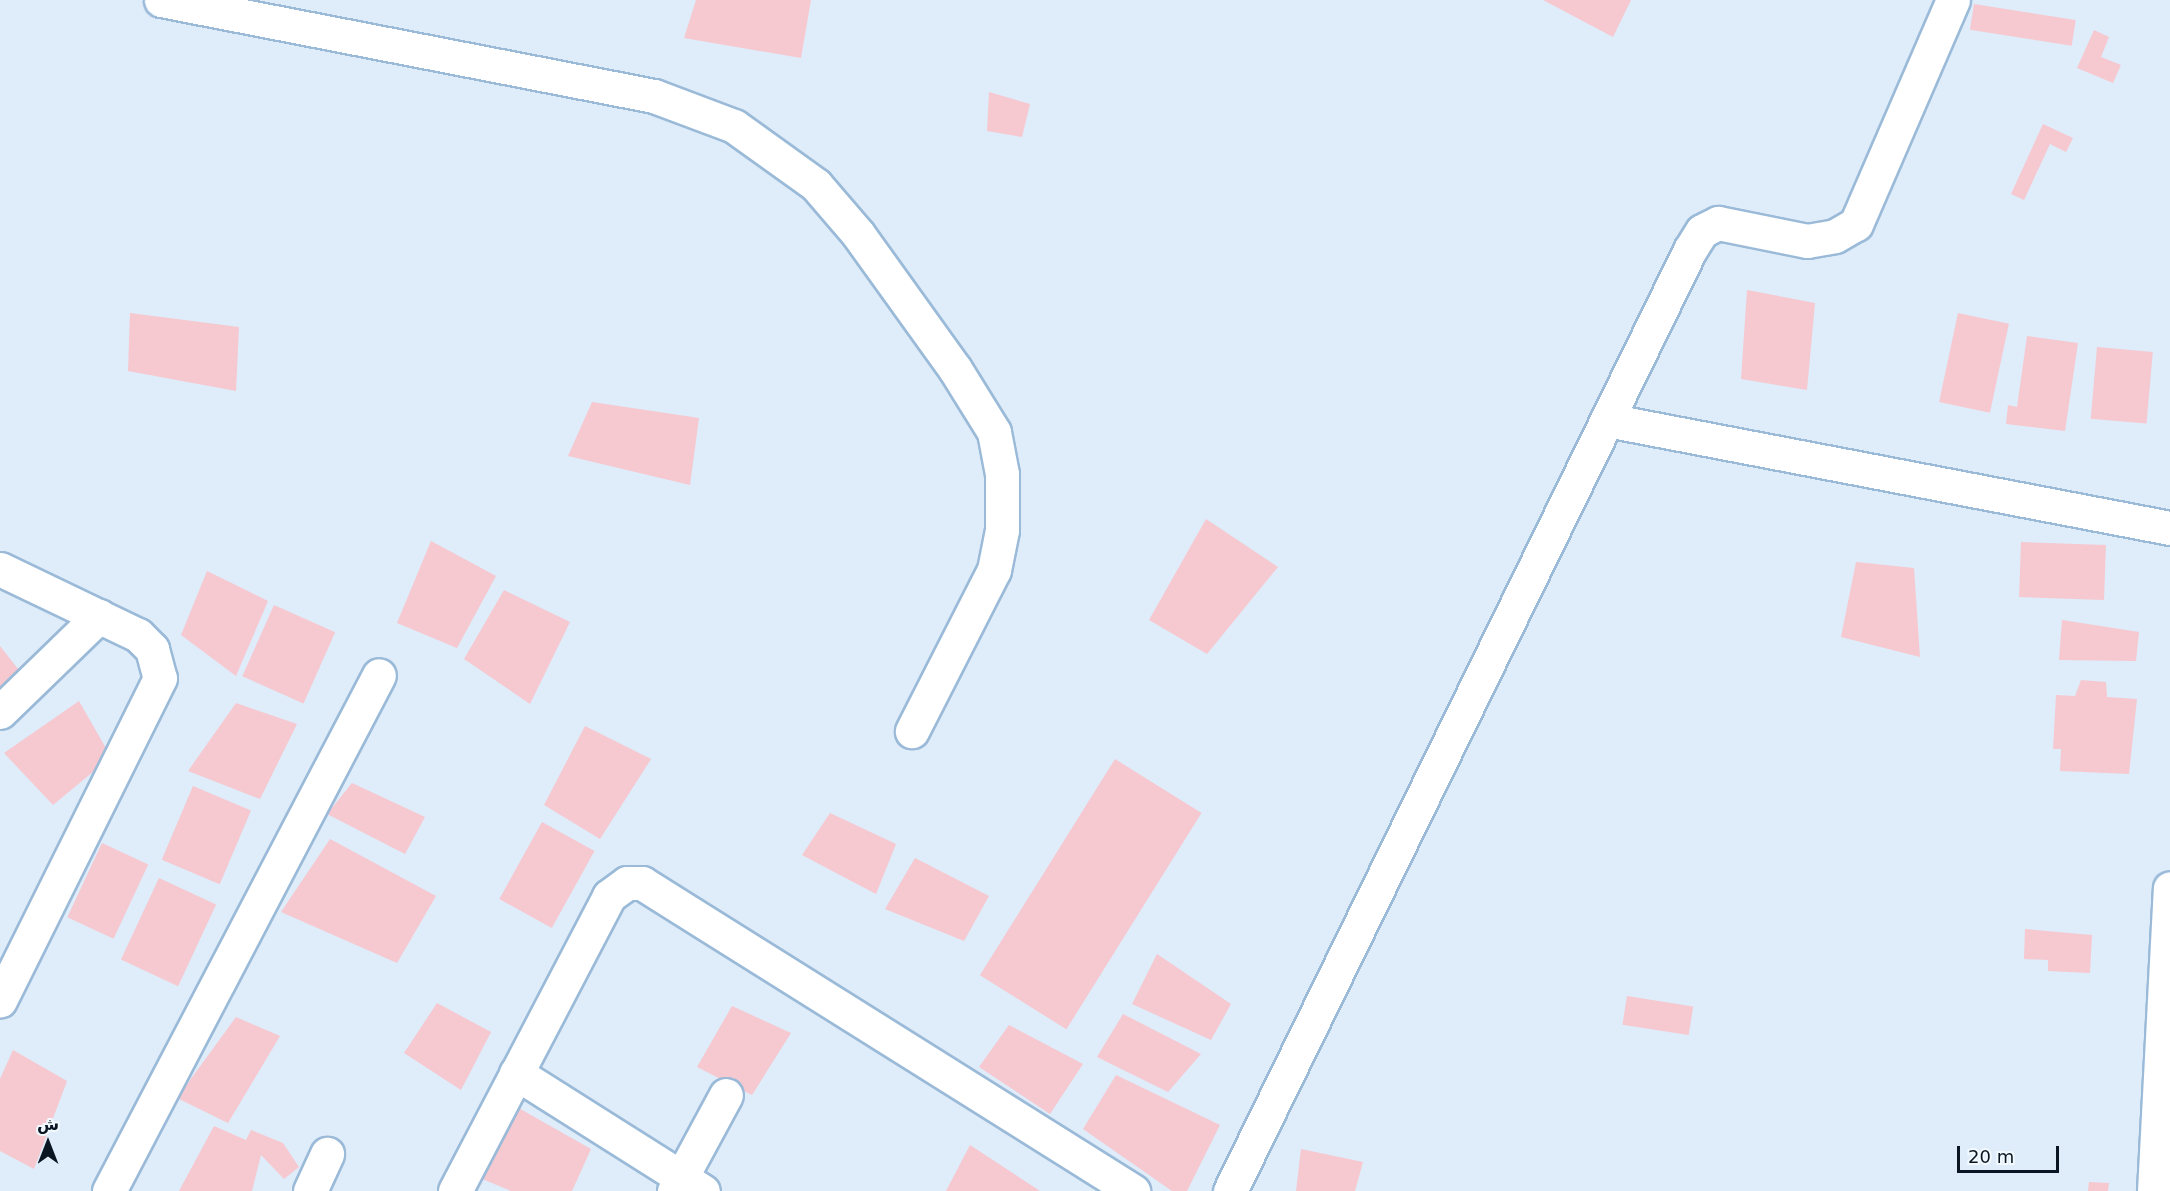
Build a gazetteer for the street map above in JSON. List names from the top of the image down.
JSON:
{
  "scale_bar": "20 m",
  "north": "top"
}
